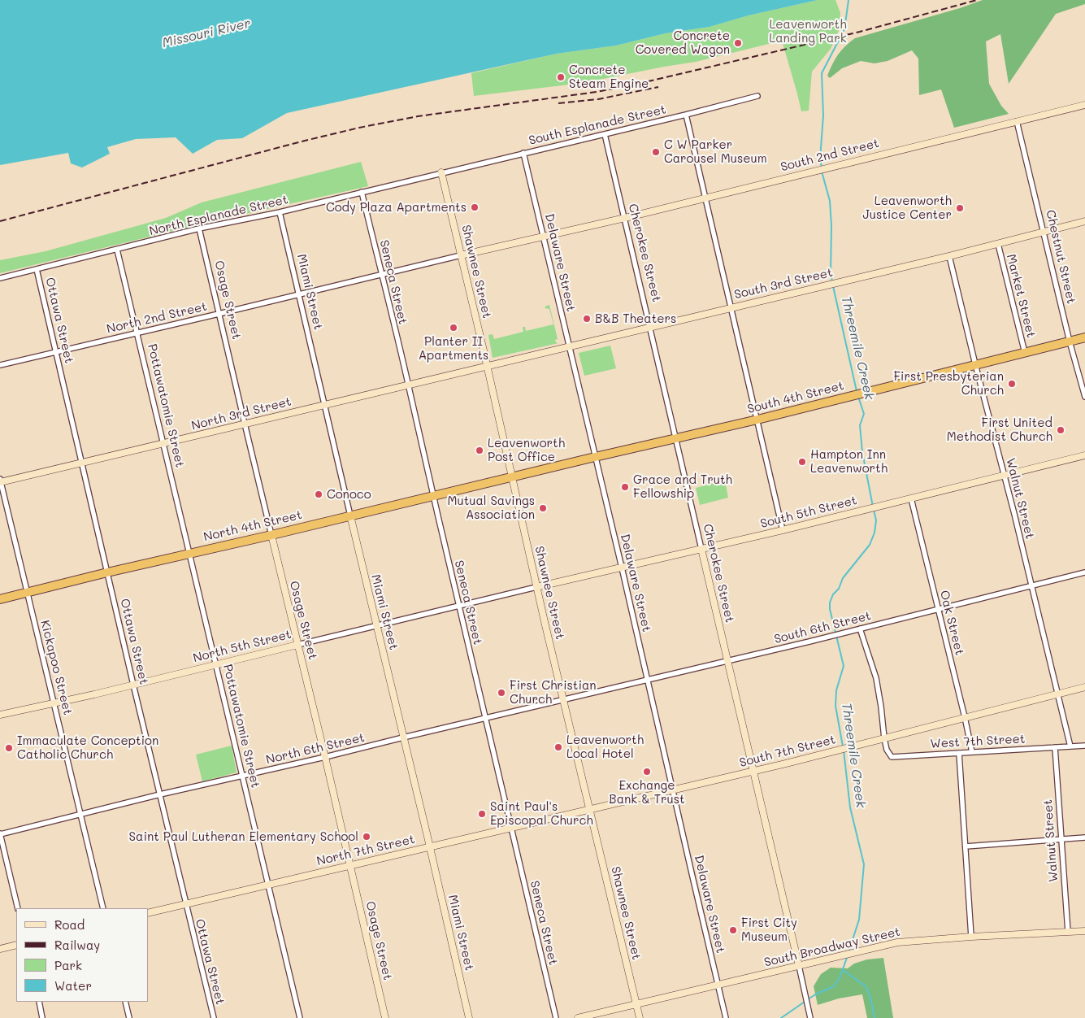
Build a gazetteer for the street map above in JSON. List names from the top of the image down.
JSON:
{
  "streets": {
    "highway": ["South 4th Street", "North 4th Street"],
    "street": [
      "South Esplanade Street",
      "South 2nd Street",
      "North Esplanade Street",
      "Cherokee Street",
      "Chestnut Street",
      "Delaware Street",
      "Shawnee Street",
      "Seneca Street",
      "South 3rd Street",
      "Miami Street",
      "Market Street",
      "Osage Street",
      "North 2nd Street",
      "Ottawa Street",
      "Pottawatomie Street",
      "North 3rd Street",
      "Walnut Street",
      "South 5th Street",
      "Oak Street",
      "South 6th Street",
      "North 5th Street",
      "Kickapoo Street",
      "West 7th Street",
      "North 6th Street",
      "South 7th Street",
      "North 7th Street",
      "South Broadway Street"
    ]
  },
  "crossings": [
    ["South Esplanade Street", "North Esplanade Street"],
    ["South Esplanade Street", "Cherokee Street"],
    ["South Esplanade Street", "Delaware Street"],
    ["South Esplanade Street", "Shawnee Street"],
    ["South 2nd Street", "Cherokee Street"],
    ["South 2nd Street", "Chestnut Street"],
    ["South 2nd Street", "Delaware Street"],
    ["South 2nd Street", "Shawnee Street"],
    ["South 2nd Street", "North 2nd Street"],
    ["North Esplanade Street", "Shawnee Street"],
    ["North Esplanade Street", "Seneca Street"],
    ["North Esplanade Street", "Miami Street"],
    ["North Esplanade Street", "Osage Street"],
    ["North Esplanade Street", "Ottawa Street"],
    ["North Esplanade Street", "Pottawatomie Street"],
    ["Cherokee Street", "South 3rd Street"],
    ["Cherokee Street", "South 4th Street"],
    ["Cherokee Street", "South 5th Street"],
    ["Cherokee Street", "South 6th Street"],
    ["Cherokee Street", "South 7th Street"],
    ["Cherokee Street", "South Broadway Street"],
    ["Chestnut Street", "South 3rd Street"],
    ["Chestnut Street", "South 4th Street"],
    ["Delaware Street", "South 3rd Street"],
    ["Delaware Street", "South 4th Street"],
    ["Delaware Street", "South 5th Street"],
    ["Delaware Street", "South 6th Street"],
    ["Delaware Street", "South 7th Street"],
    ["Delaware Street", "South Broadway Street"],
    ["Shawnee Street", "South 3rd Street"],
    ["Shawnee Street", "North 2nd Street"],
    ["Shawnee Street", "South 4th Street"],
    ["Shawnee Street", "North 3rd Street"],
    ["Shawnee Street", "South 5th Street"],
    ["Shawnee Street", "North 4th Street"],
    ["Shawnee Street", "South 6th Street"],
    ["Shawnee Street", "North 5th Street"],
    ["Shawnee Street", "North 6th Street"],
    ["Shawnee Street", "South 7th Street"],
    ["Shawnee Street", "North 7th Street"],
    ["Shawnee Street", "South Broadway Street"],
    ["Seneca Street", "North 2nd Street"],
    ["Seneca Street", "North 3rd Street"],
    ["Seneca Street", "North 4th Street"],
    ["Seneca Street", "North 5th Street"],
    ["Seneca Street", "North 6th Street"],
    ["Seneca Street", "North 7th Street"],
    ["South 3rd Street", "Market Street"],
    ["South 3rd Street", "North 3rd Street"],
    ["South 3rd Street", "Walnut Street"],
    ["Miami Street", "North 2nd Street"],
    ["Miami Street", "North 3rd Street"],
    ["Miami Street", "North 4th Street"],
    ["Miami Street", "North 5th Street"],
    ["Miami Street", "North 6th Street"],
    ["Miami Street", "North 7th Street"],
    ["Market Street", "South 4th Street"],
    ["Osage Street", "North 2nd Street"],
    ["Osage Street", "North 3rd Street"],
    ["Osage Street", "North 4th Street"],
    ["Osage Street", "North 5th Street"],
    ["Osage Street", "North 6th Street"],
    ["Osage Street", "North 7th Street"],
    ["North 2nd Street", "Ottawa Street"],
    ["North 2nd Street", "Pottawatomie Street"],
    ["Ottawa Street", "North 3rd Street"],
    ["Ottawa Street", "North 4th Street"],
    ["Ottawa Street", "North 5th Street"],
    ["Ottawa Street", "North 6th Street"],
    ["Ottawa Street", "North 7th Street"],
    ["South 4th Street", "Walnut Street"],
    ["South 4th Street", "North 4th Street"],
    ["Pottawatomie Street", "North 3rd Street"],
    ["Pottawatomie Street", "North 4th Street"],
    ["Pottawatomie Street", "North 5th Street"],
    ["Pottawatomie Street", "North 6th Street"],
    ["Pottawatomie Street", "North 7th Street"],
    ["North 3rd Street", "Kickapoo Street"],
    ["Walnut Street", "South 5th Street"],
    ["Walnut Street", "South 6th Street"],
    ["Walnut Street", "West 7th Street"],
    ["Walnut Street", "South 7th Street"],
    ["Walnut Street", "South Broadway Street"],
    ["South 5th Street", "Oak Street"],
    ["South 5th Street", "North 5th Street"],
    ["North 4th Street", "Kickapoo Street"],
    ["Oak Street", "South 6th Street"],
    ["Oak Street", "West 7th Street"],
    ["Oak Street", "South 7th Street"],
    ["South 6th Street", "North 6th Street"],
    ["North 5th Street", "Kickapoo Street"],
    ["Kickapoo Street", "North 6th Street"],
    ["West 7th Street", "South 7th Street"],
    ["South 7th Street", "North 7th Street"]
  ],
  "water": ["Missouri River", "Threemile Creek"],
  "parks": ["Leavenworth Landing Park"],
  "places": [
    "Concrete Covered Wagon",
    "Concrete Steam Engine",
    "C W Parker Carousel Museum",
    "Cody Plaza Apartments",
    "Leavenworth Justice Center",
    "B&B Theaters",
    "Planter II Apartments",
    "First Presbyterian Church",
    "First United Methodist Church",
    "Leavenworth Post Office",
    "Hampton Inn Leavenworth",
    "Grace and Truth Fellowship",
    "Conoco",
    "Mutual Savings Association",
    "First Christian Church",
    "Leavenworth Local Hotel",
    "Immaculate Conception Catholic Church",
    "Exchange Bank & Trust",
    "Saint Paul's Episcopal Church",
    "Saint Paul Lutheran Elementary School",
    "First City Museum"
  ],
  "legend": [
    "Road",
    "Railway",
    "Park",
    "Water"
  ]
}
